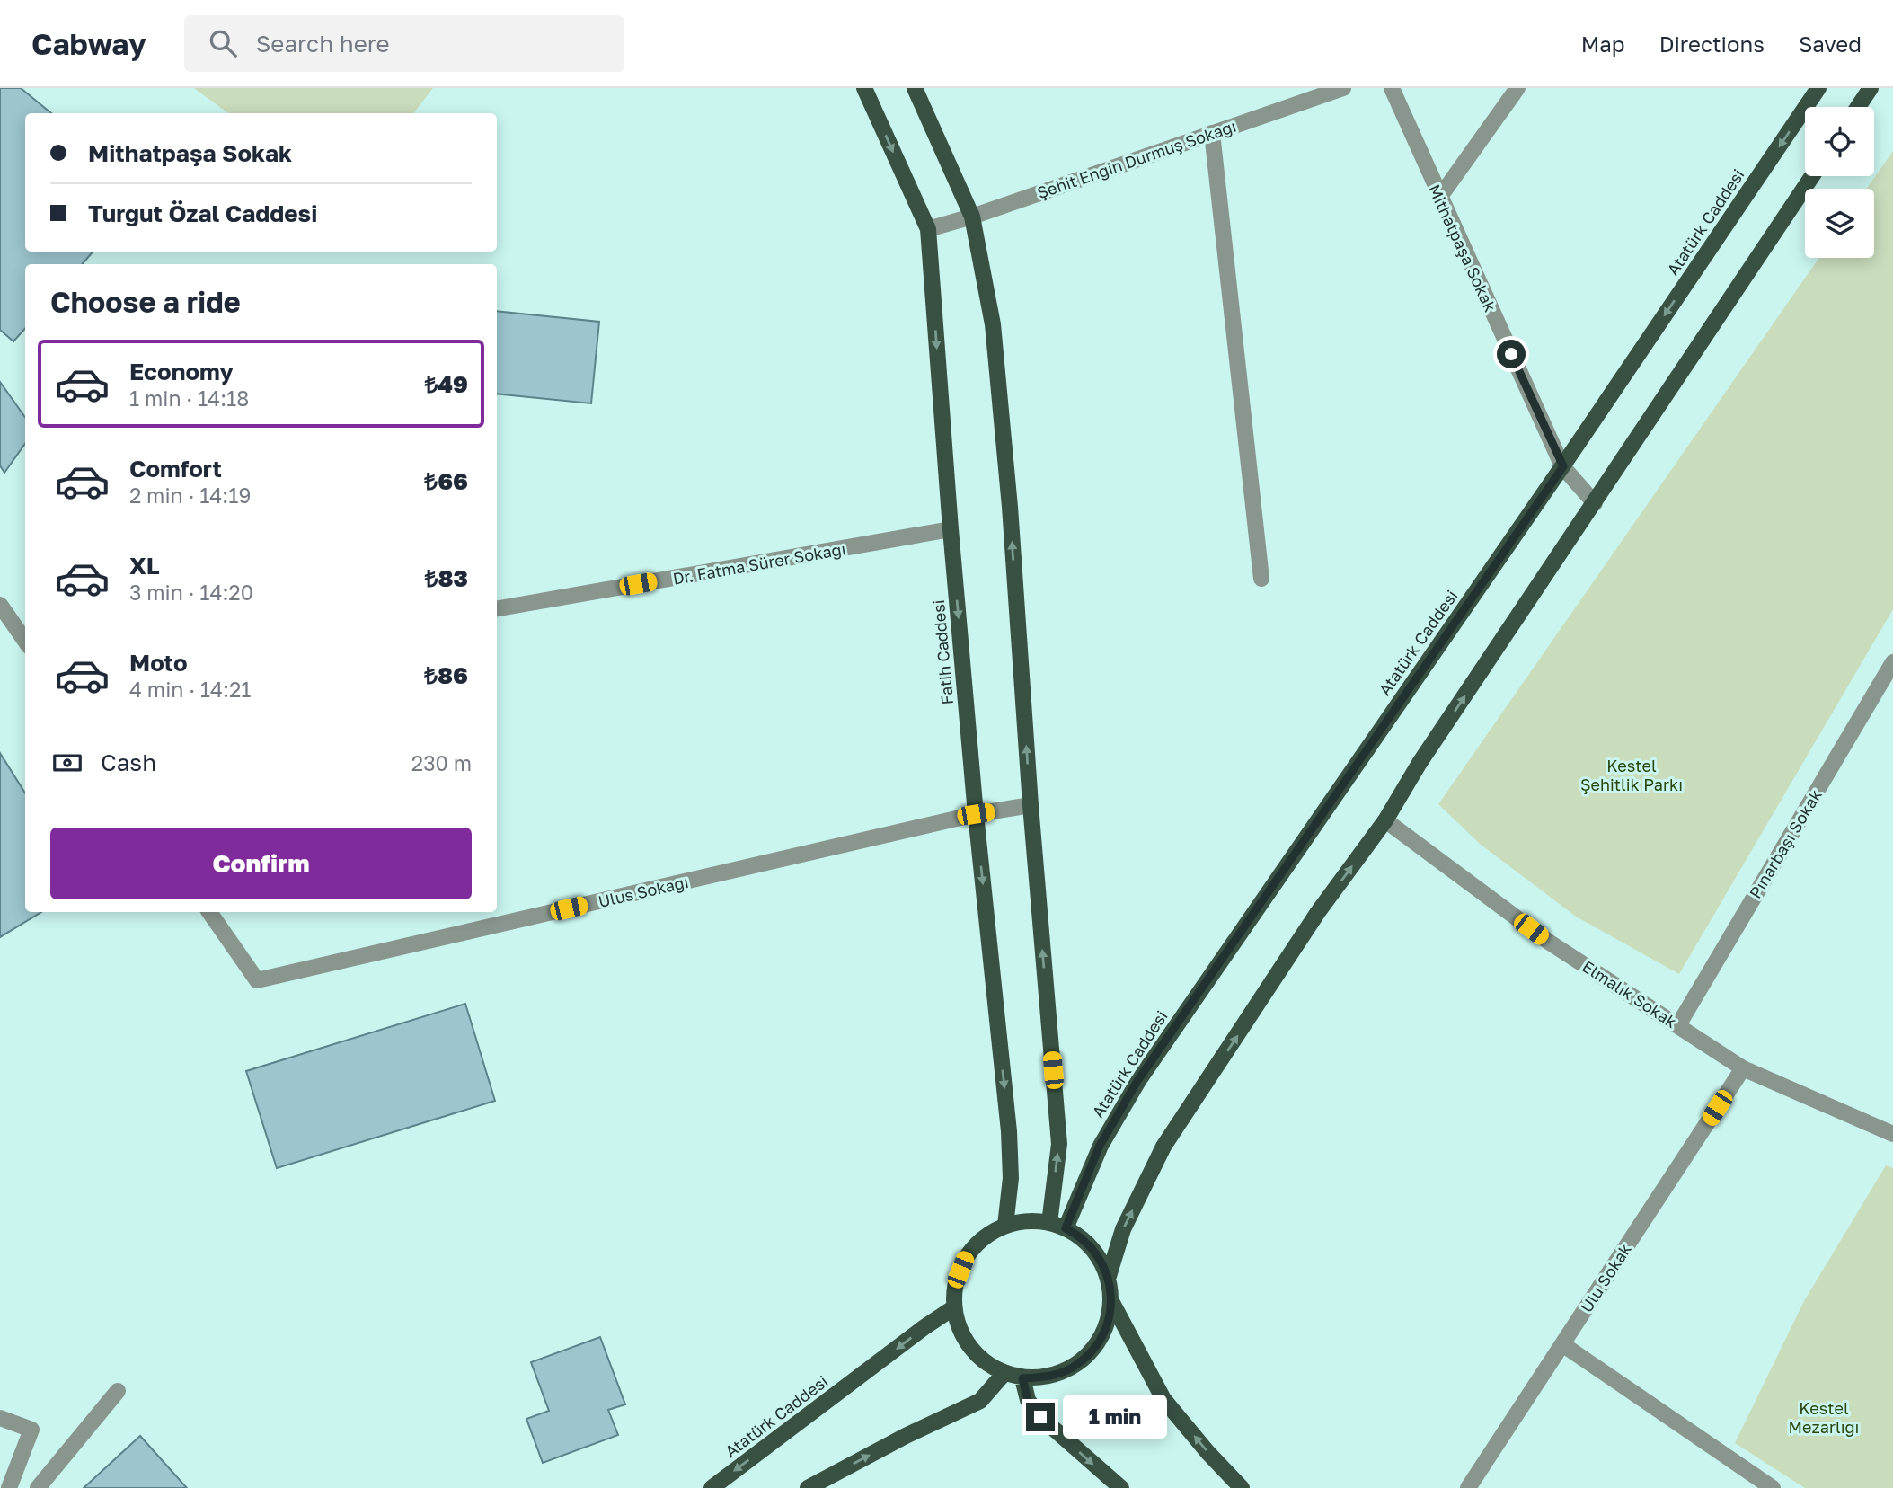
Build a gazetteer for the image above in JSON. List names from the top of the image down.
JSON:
{
  "streets": {
    "main road": ["Atatürk Caddesi", "Fatih Caddesi"],
    "street": [
      "Şehit Engin Durmuş Sokağı",
      "Mithatpaşa Sokak",
      "Dr. Fatma Sürer Sokağı",
      "Pınarbaşı Sokak",
      "Ulus Sokağı",
      "Elmalık Sokak",
      "Ulu Sokak"
    ]
  },
  "crossings": [
    ["Şehit Engin Durmuş Sokağı", "Fatih Caddesi"],
    ["Atatürk Caddesi", "Mithatpaşa Sokak"],
    ["Atatürk Caddesi", "Fatih Caddesi"],
    ["Dr. Fatma Sürer Sokağı", "Fatih Caddesi"],
    ["Fatih Caddesi", "Ulus Sokağı"],
    ["Pınarbaşı Sokak", "Elmalık Sokak"],
    ["Elmalık Sokak", "Ulu Sokak"]
  ],
  "parks": ["Kestel Şehitlik Parkı", "Kestel Mezarlığı"],
  "page": {
    "header": "Cabway",
    "search": "Search here",
    "nav": ["Map", "Directions", "Saved"],
    "banner": ["Mithatpaşa Sokak", "Turgut Özal Caddesi"],
    "heading": "Choose a ride",
    "list": [
      {
        "name": "Economy",
        "note": "1 min · 14:18",
        "value": "₺49"
      },
      {
        "name": "Comfort",
        "note": "2 min · 14:19",
        "value": "₺66"
      },
      {
        "name": "XL",
        "note": "3 min · 14:20",
        "value": "₺83"
      },
      {
        "name": "Moto",
        "note": "4 min · 14:21",
        "value": "₺86"
      }
    ],
    "pay": ["Cash", "230 m"],
    "buttons": "Confirm",
    "bubble": "1 min"
  }
}
